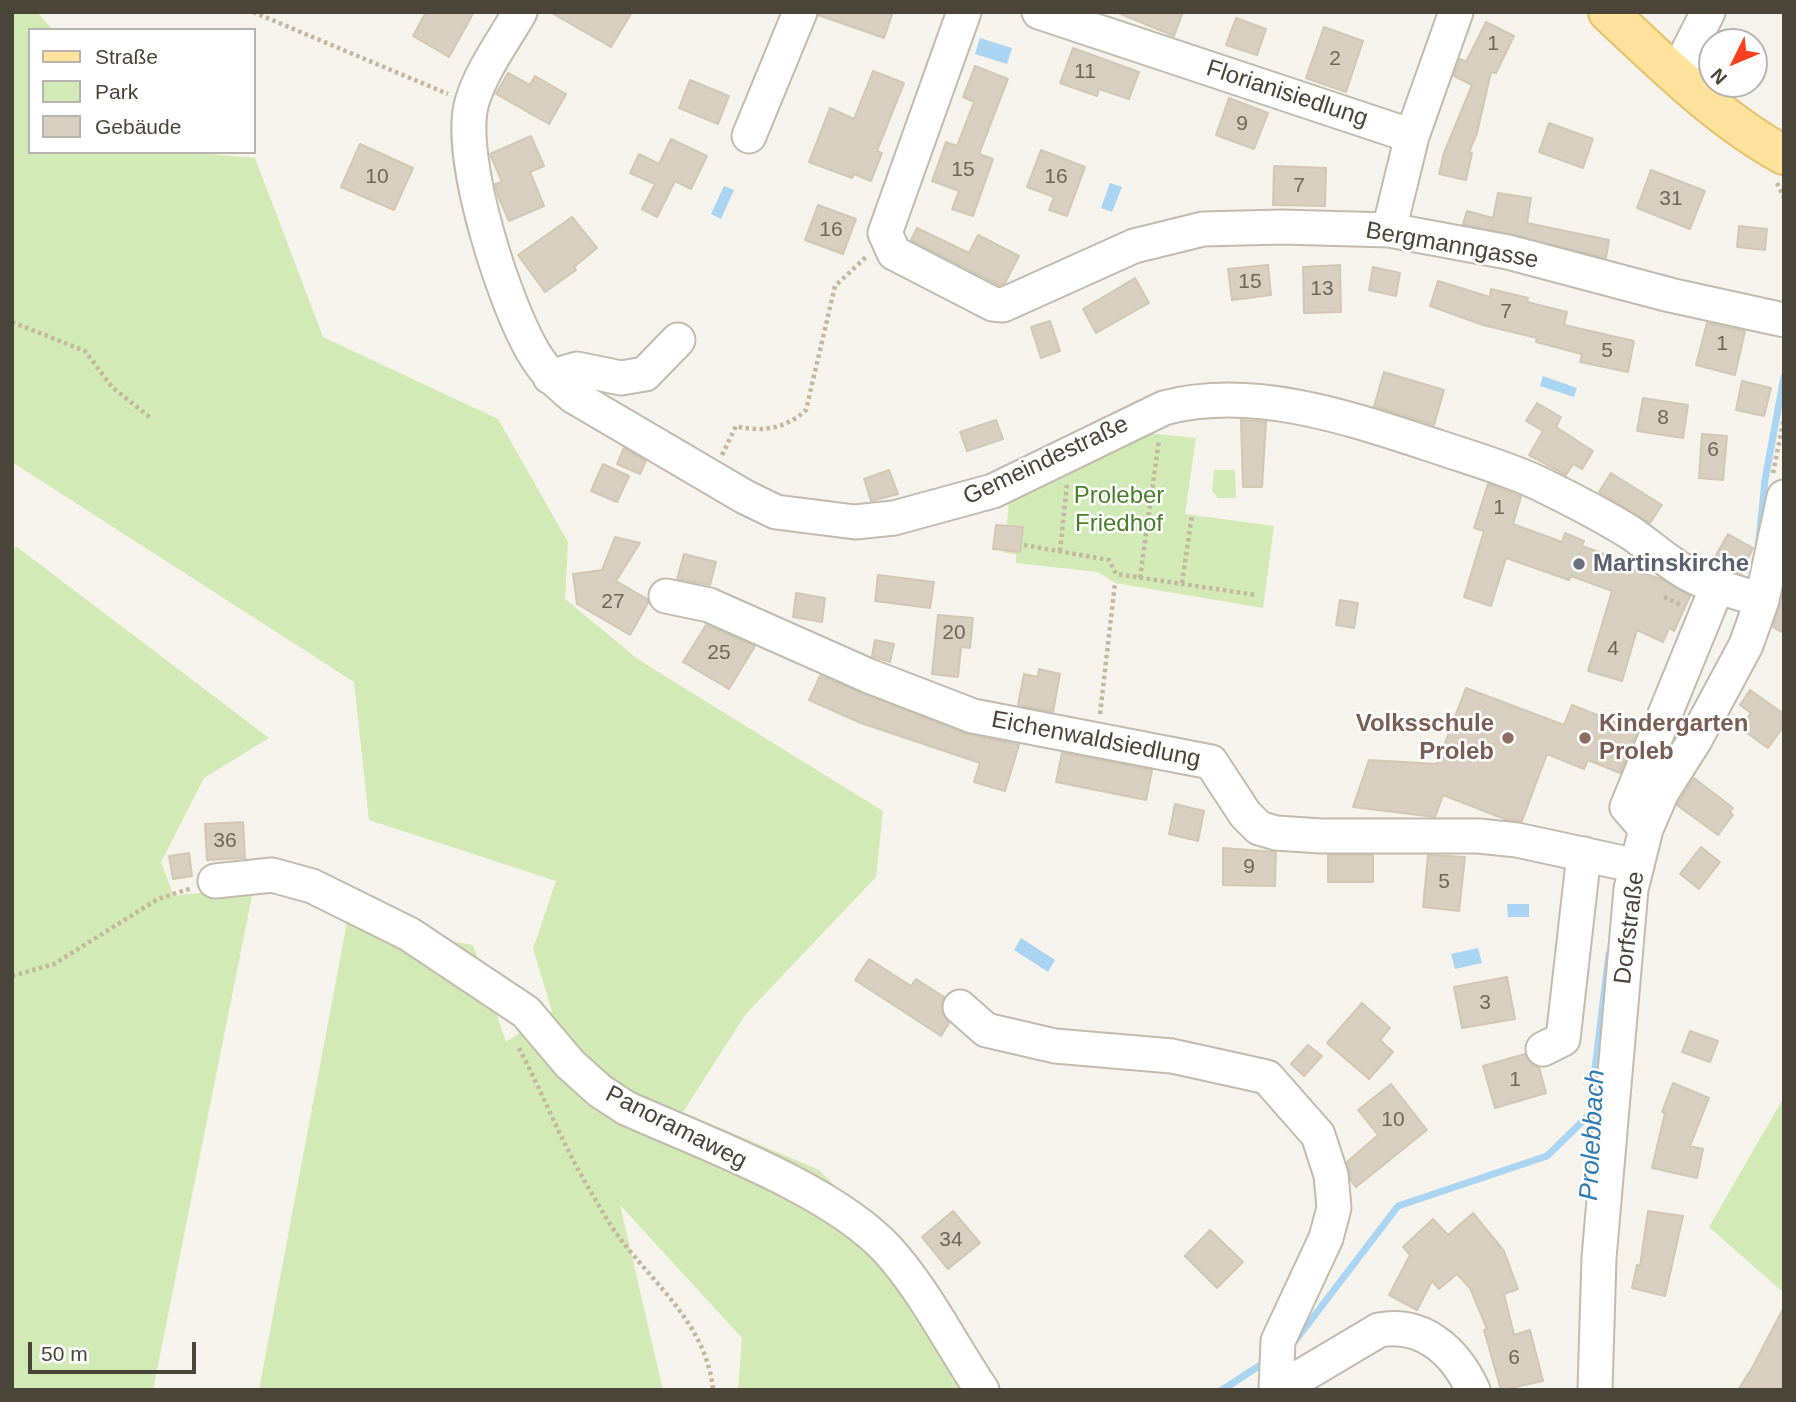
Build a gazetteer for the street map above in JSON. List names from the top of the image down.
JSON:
{
  "streets": {
    "street": [
      "Florianisiedlung",
      "Bergmanngasse",
      "Gemeindestraße",
      "Eichenwaldsiedlung",
      "Dorfstraße",
      "Panoramaweg"
    ]
  },
  "crossings": [
    ["Gemeindestraße", "Dorfstraße"],
    ["Eichenwaldsiedlung", "Dorfstraße"]
  ],
  "water": ["Prolebbach"],
  "parks": ["Proleber Friedhof"],
  "places": ["Martinskirche", "Volksschule Proleb", "Kindergarten Proleb"],
  "house_numbers": [
    "1",
    "2",
    "11",
    "9",
    "15",
    "10",
    "16",
    "7",
    "31",
    "16",
    "15",
    "13",
    "7",
    "1",
    "5",
    "8",
    "6",
    "1",
    "27",
    "20",
    "4",
    "25",
    "36",
    "9",
    "5",
    "3",
    "1",
    "10",
    "34",
    "6"
  ],
  "legend": ["Straße", "Park", "Gebäude"],
  "scale_bar": "50 m",
  "north": "bottom left"
}
